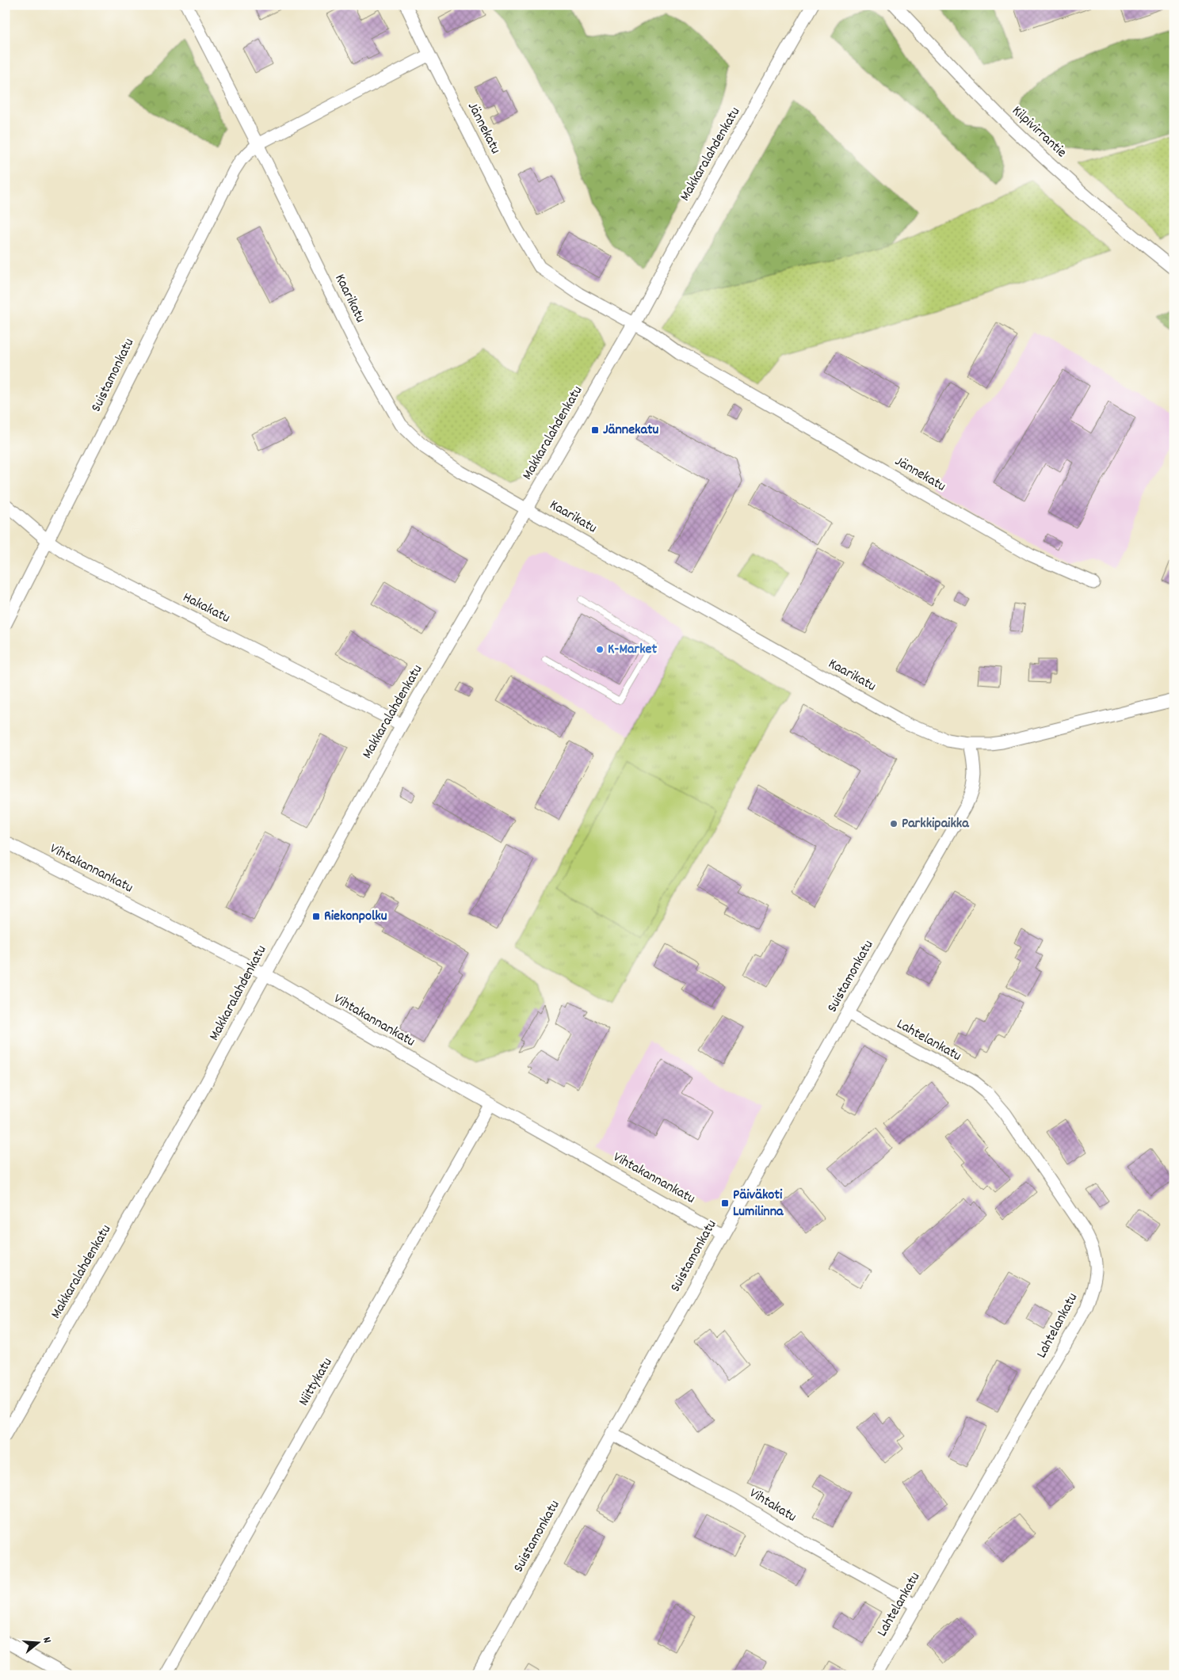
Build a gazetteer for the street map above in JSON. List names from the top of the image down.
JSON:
{
  "streets": {
    "street": [
      "Jännekatu",
      "Kilpivirrantie",
      "Makkaralahdenkatu",
      "Kaarikatu",
      "Suistamonkatu",
      "Hakakatu",
      "Vihtakannankatu",
      "Lahtelankatu",
      "Niittykatu",
      "Vihtakatu"
    ]
  },
  "crossings": [
    ["Jännekatu", "Makkaralahdenkatu"],
    ["Jännekatu", "Suistamonkatu"],
    ["Makkaralahdenkatu", "Kaarikatu"],
    ["Makkaralahdenkatu", "Hakakatu"],
    ["Makkaralahdenkatu", "Vihtakannankatu"],
    ["Kaarikatu", "Suistamonkatu"],
    ["Suistamonkatu", "Hakakatu"],
    ["Suistamonkatu", "Vihtakannankatu"],
    ["Suistamonkatu", "Lahtelankatu"],
    ["Suistamonkatu", "Vihtakatu"],
    ["Vihtakannankatu", "Niittykatu"],
    ["Lahtelankatu", "Vihtakatu"]
  ],
  "places": {
    "transit": ["Jännekatu", "Riekonpolku", "Päiväkoti Lumilinna"],
    "other": ["K-Market", "Parkkipaikka"]
  },
  "north": "right"
}
